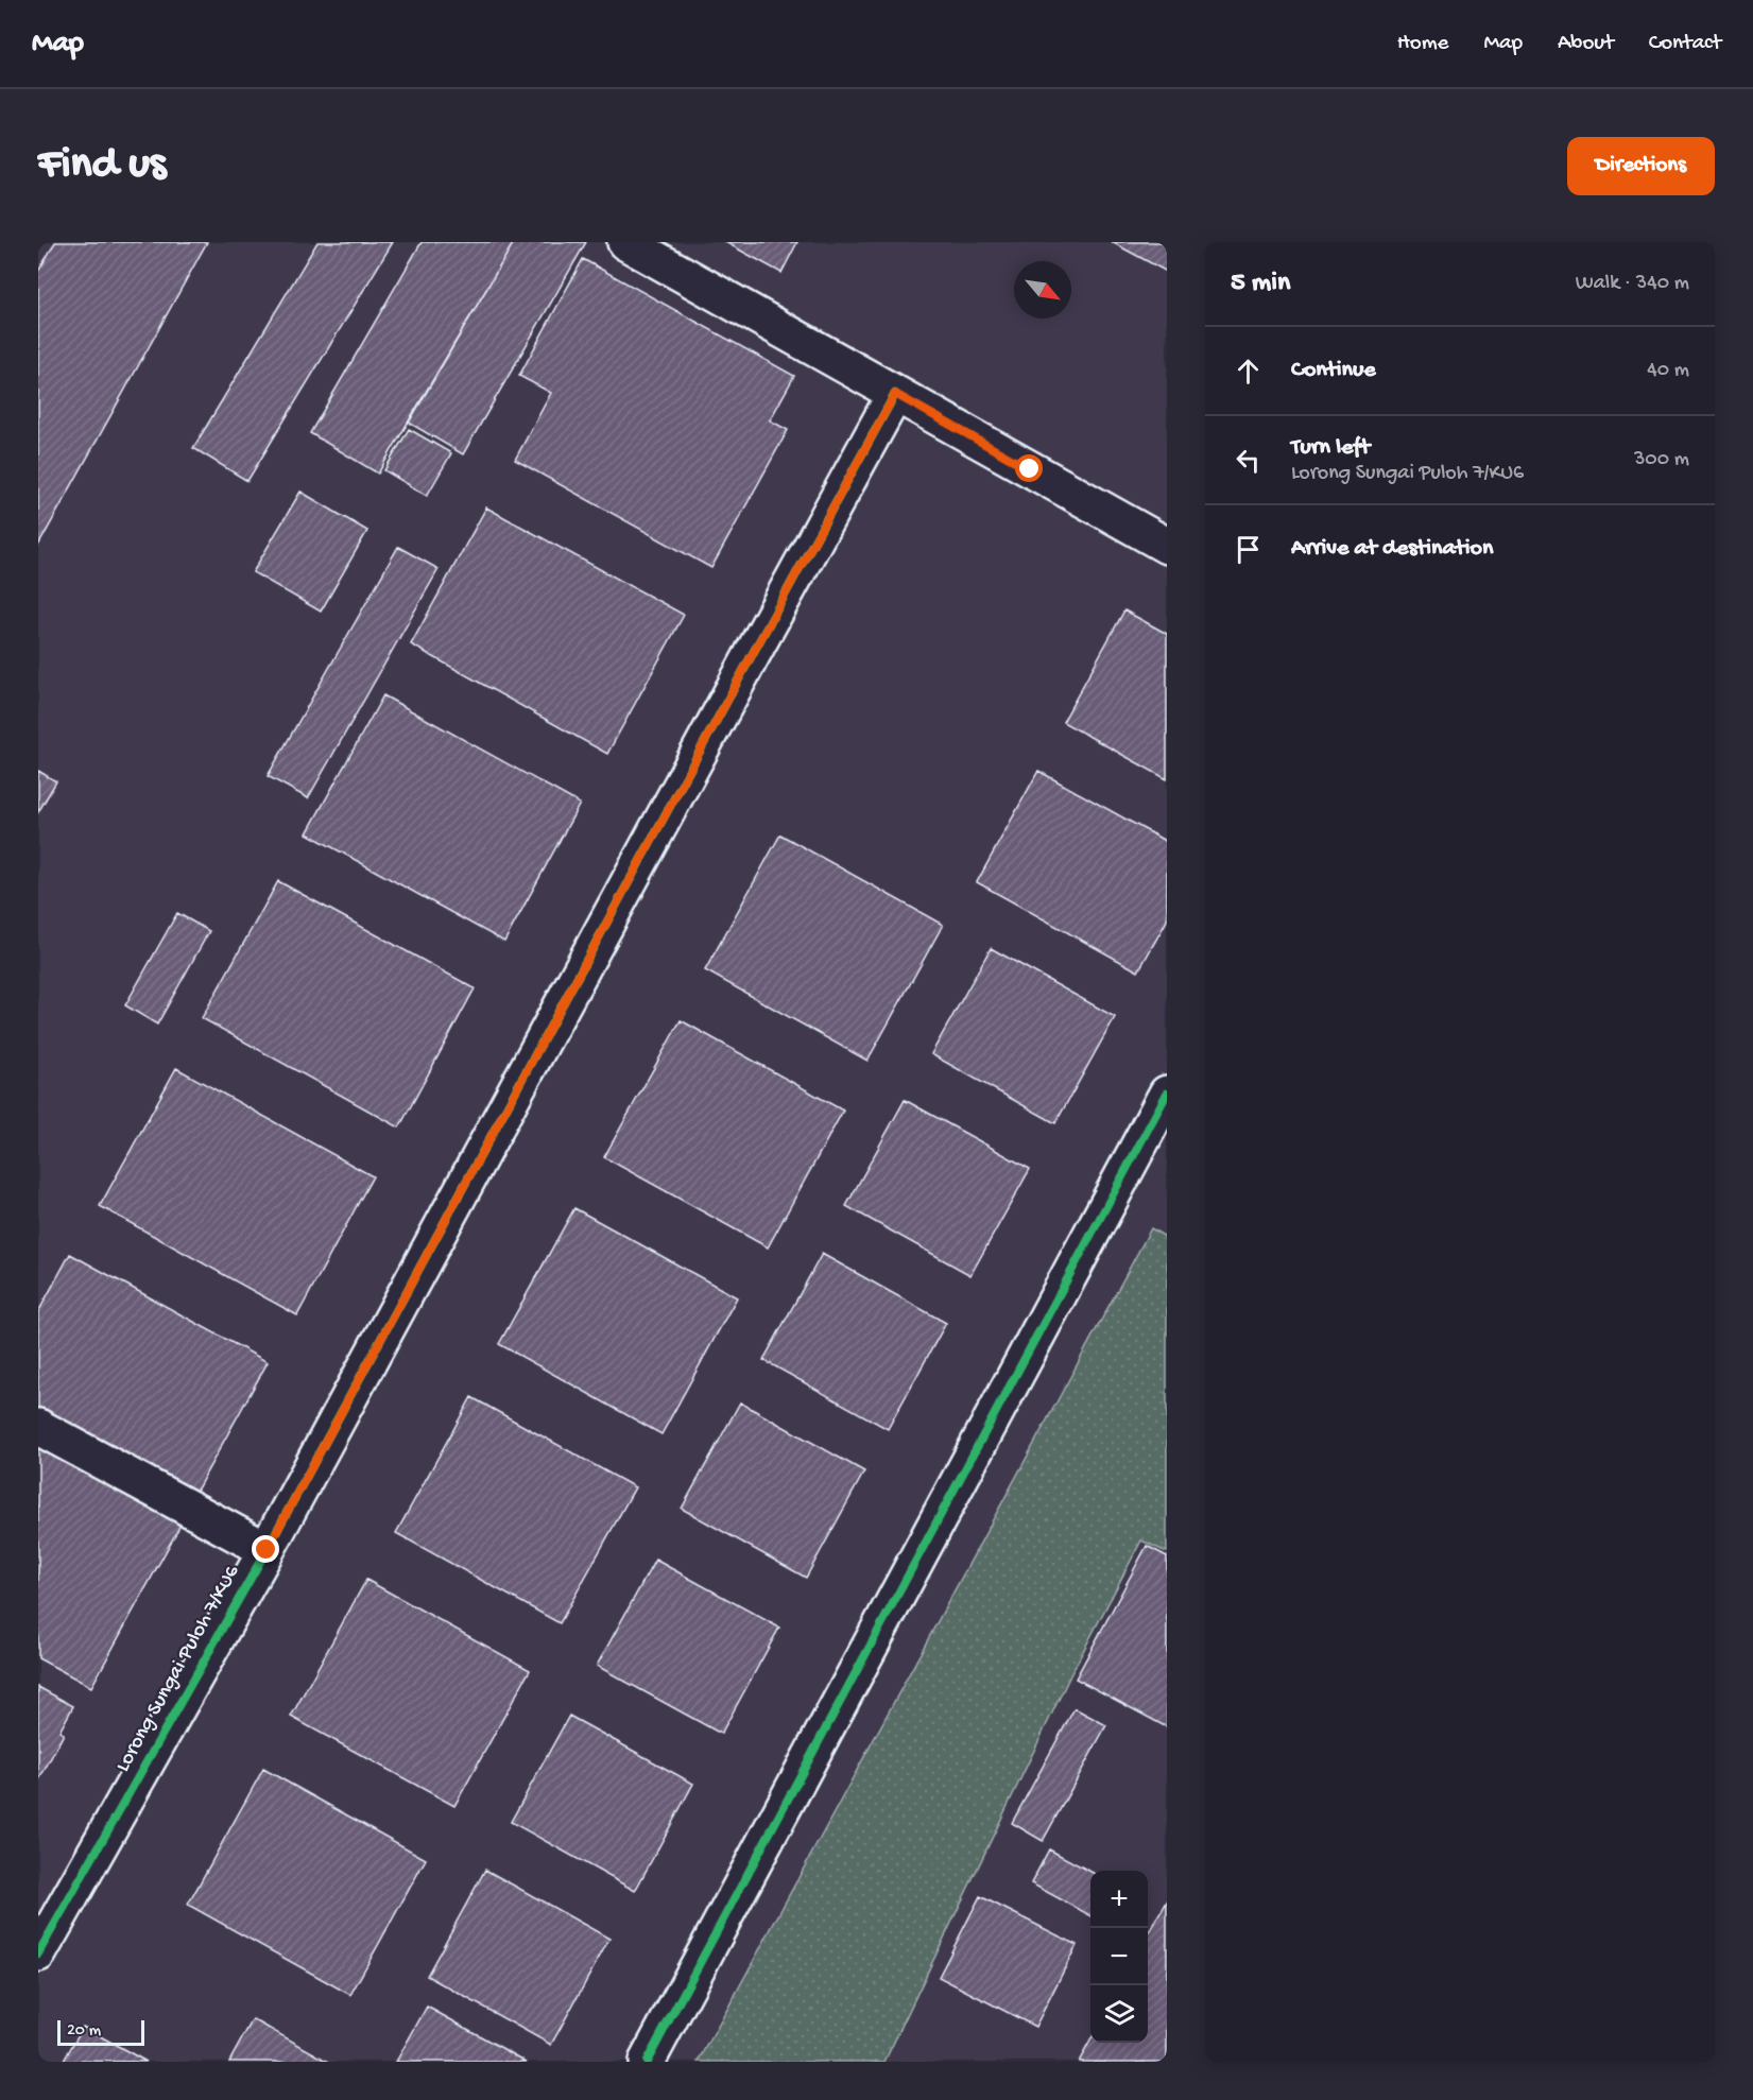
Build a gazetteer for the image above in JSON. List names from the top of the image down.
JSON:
{
  "streets": {
    "street": ["Lorong Sungai Puloh 7/KU6"]
  },
  "scale_bar": "20 m",
  "north": "bottom right",
  "page": {
    "header": "Map",
    "nav": [
      "Home",
      "Map",
      "About",
      "Contact"
    ],
    "buttons": "Directions",
    "title": "Find us",
    "heading": ["5 min", "Walk · 340 m"],
    "list": [
      ["Continue", "40 m"],
      ["Turn left", "Lorong Sungai Puloh 7/KU6", "300 m"],
      "Arrive at destination"
    ],
    "map_buttons": ["+", "−"],
    "scale": "20 m"
  }
}
